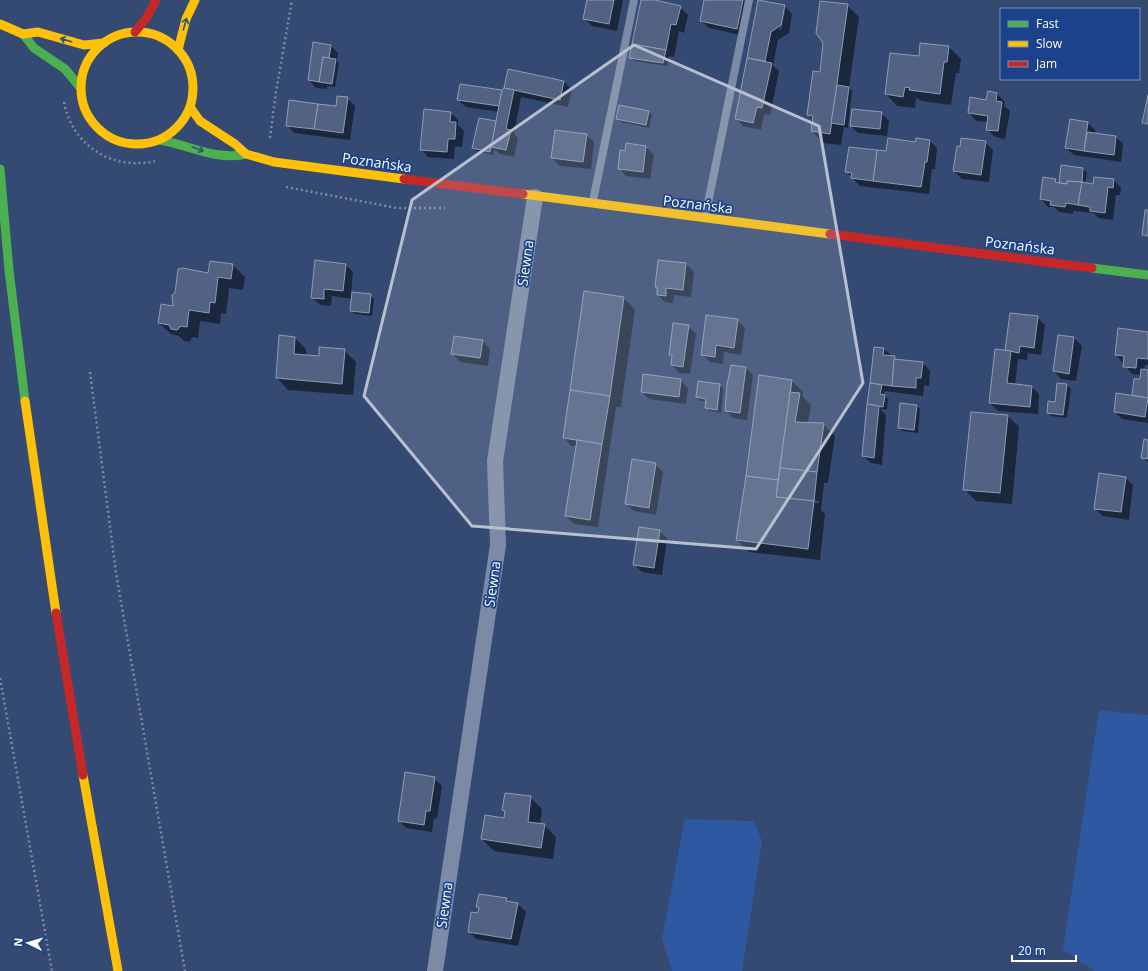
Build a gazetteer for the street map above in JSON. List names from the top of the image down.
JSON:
{
  "streets": {
    "main road": ["Poznańska"],
    "street": ["Siewna"]
  },
  "crossings": [
    ["Poznańska", "Siewna"]
  ],
  "legend": ["Fast", "Slow", "Jam"],
  "scale_bar": "20 m",
  "north": "left"
}
